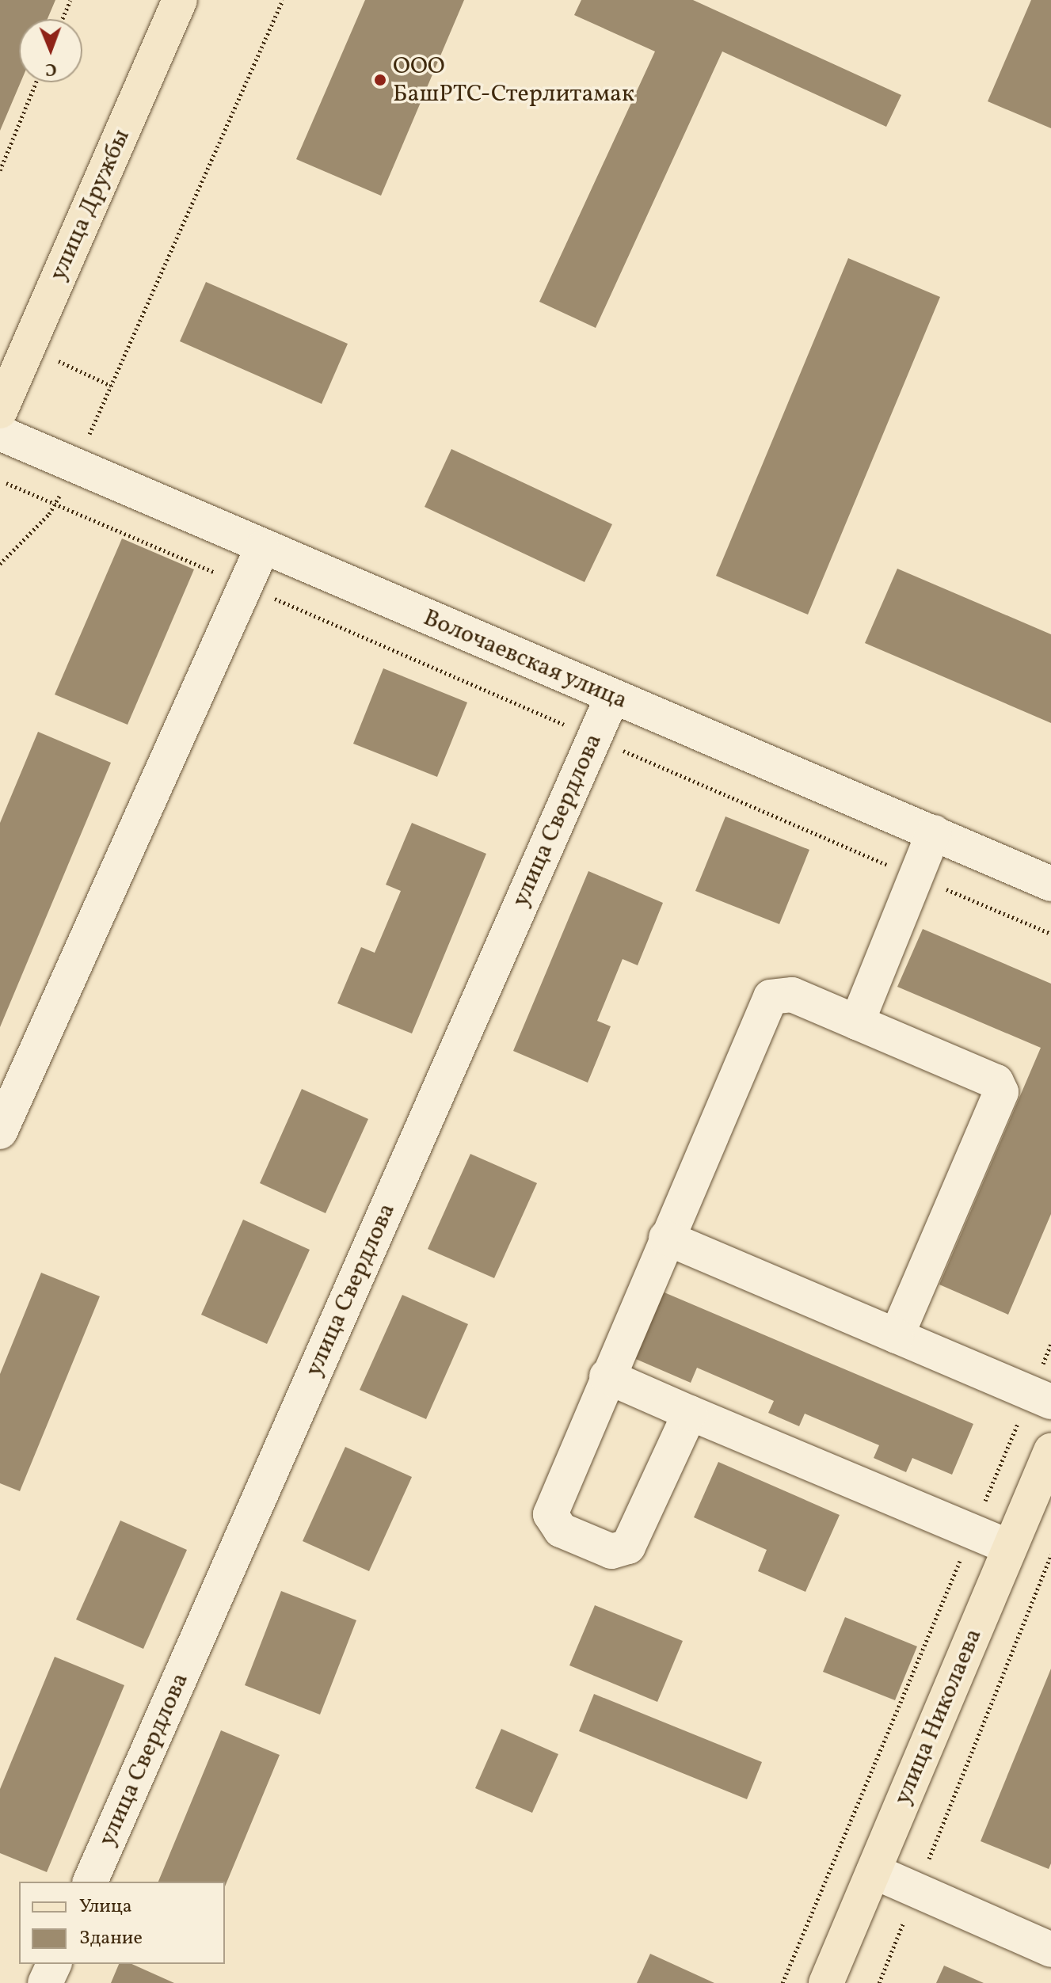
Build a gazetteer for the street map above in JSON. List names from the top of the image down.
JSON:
{
  "streets": {
    "main road": ["улица Дружбы", "улица Николаева"],
    "street": ["Волочаевская улица", "улица Свердлова"]
  },
  "crossings": [
    ["Волочаевская улица", "улица Свердлова"]
  ],
  "places": ["ООО БашРТС-Стерлитамак"],
  "legend": ["Улица", "Здание"],
  "north": "bottom"
}
